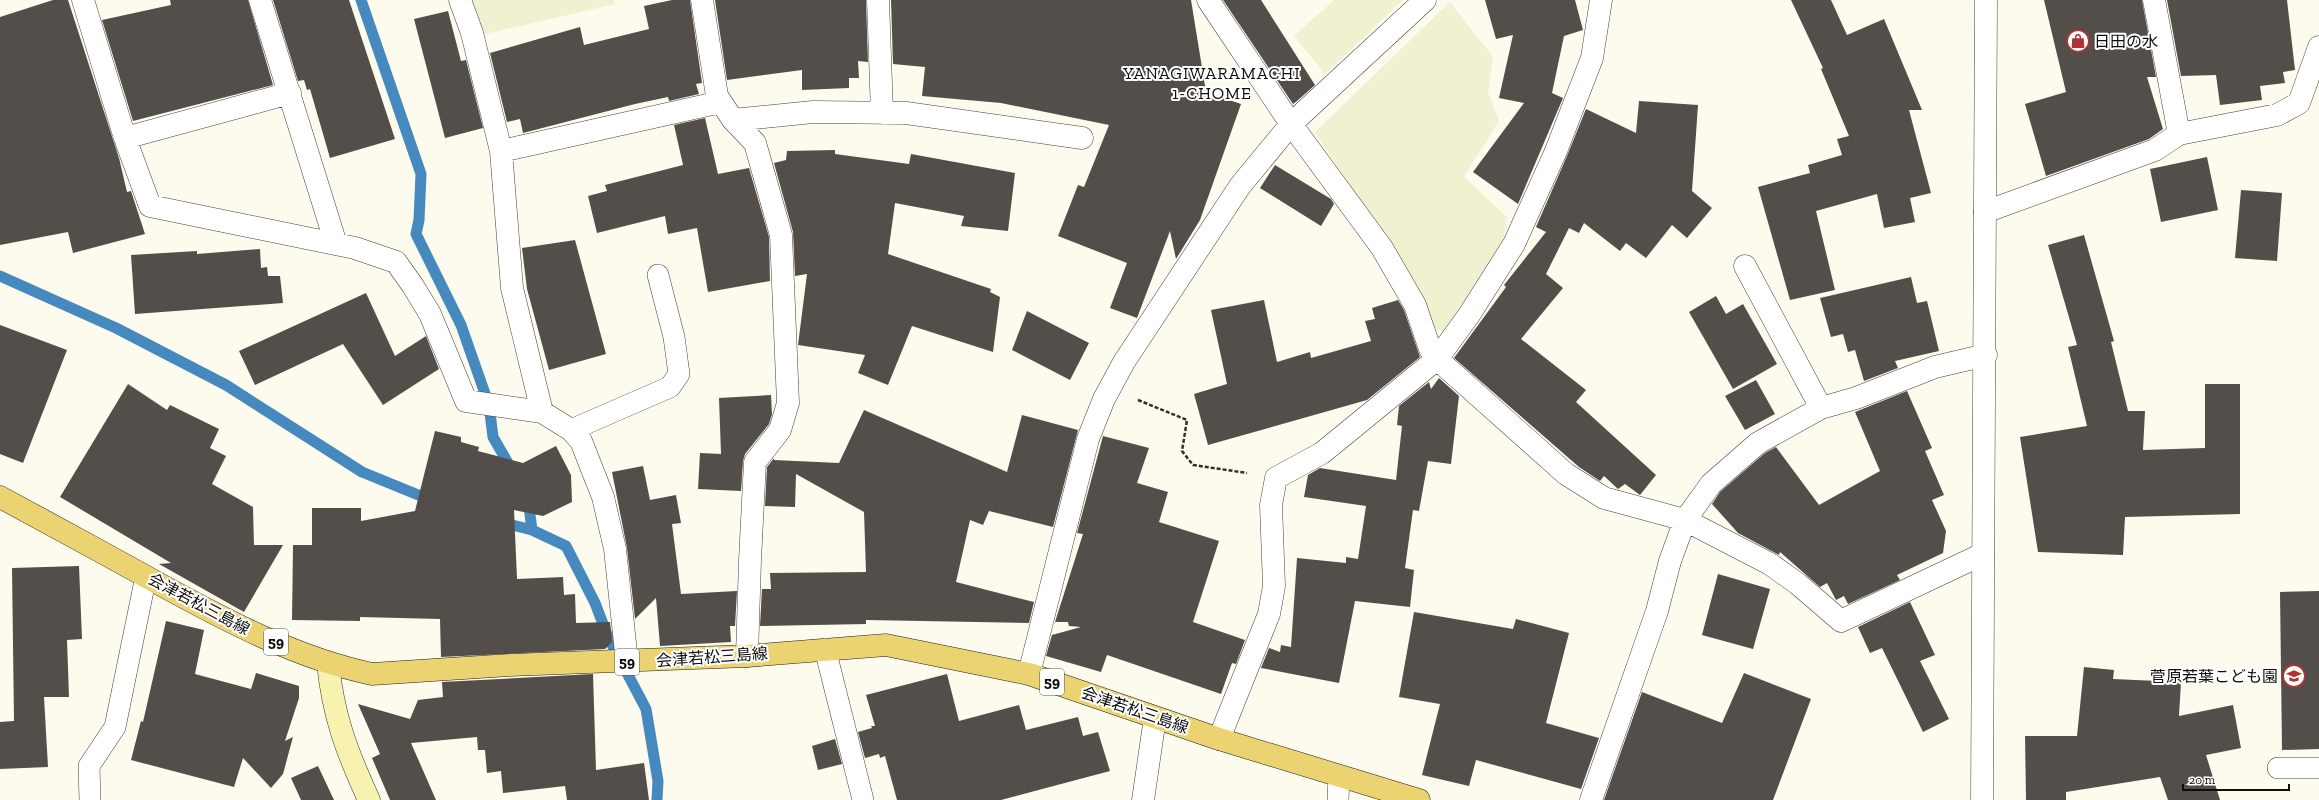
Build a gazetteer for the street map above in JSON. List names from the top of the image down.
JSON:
{
  "streets": {
    "main road": ["会津若松三島線", "59"]
  },
  "districts": ["YANAGIWARAMACHI 1-CHOME"],
  "places": {
    "shop": ["日田の水"],
    "school or university": ["菅原若葉こども園"]
  },
  "scale_bar": "20 m"
}
